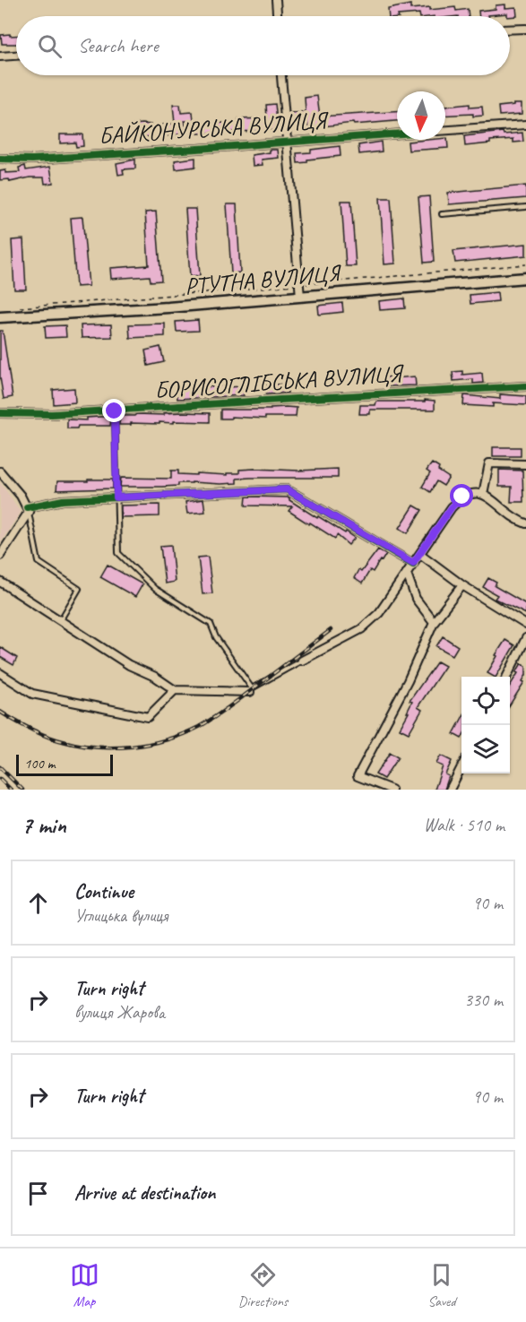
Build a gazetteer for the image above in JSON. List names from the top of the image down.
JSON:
{
  "streets": {
    "main road": ["РТУТНА ВУЛИЦЯ"],
    "street": ["БАЙКОНУРСЬКА ВУЛИЦЯ", "БОРИСОГЛІБСЬКА ВУЛИЦЯ"]
  },
  "scale_bar": "100 m",
  "north": "bottom",
  "page": {
    "search": "Search here",
    "scale": "100 m",
    "heading": ["7 min", "Walk · 510 m"],
    "list": [
      ["Continue", "Углицька вулиця", "90 m"],
      ["Turn right", "вулиця Жарова", "330 m"],
      ["Turn right", "90 m"],
      "Arrive at destination"
    ],
    "nav": ["Map", "Directions", "Saved"]
  }
}
